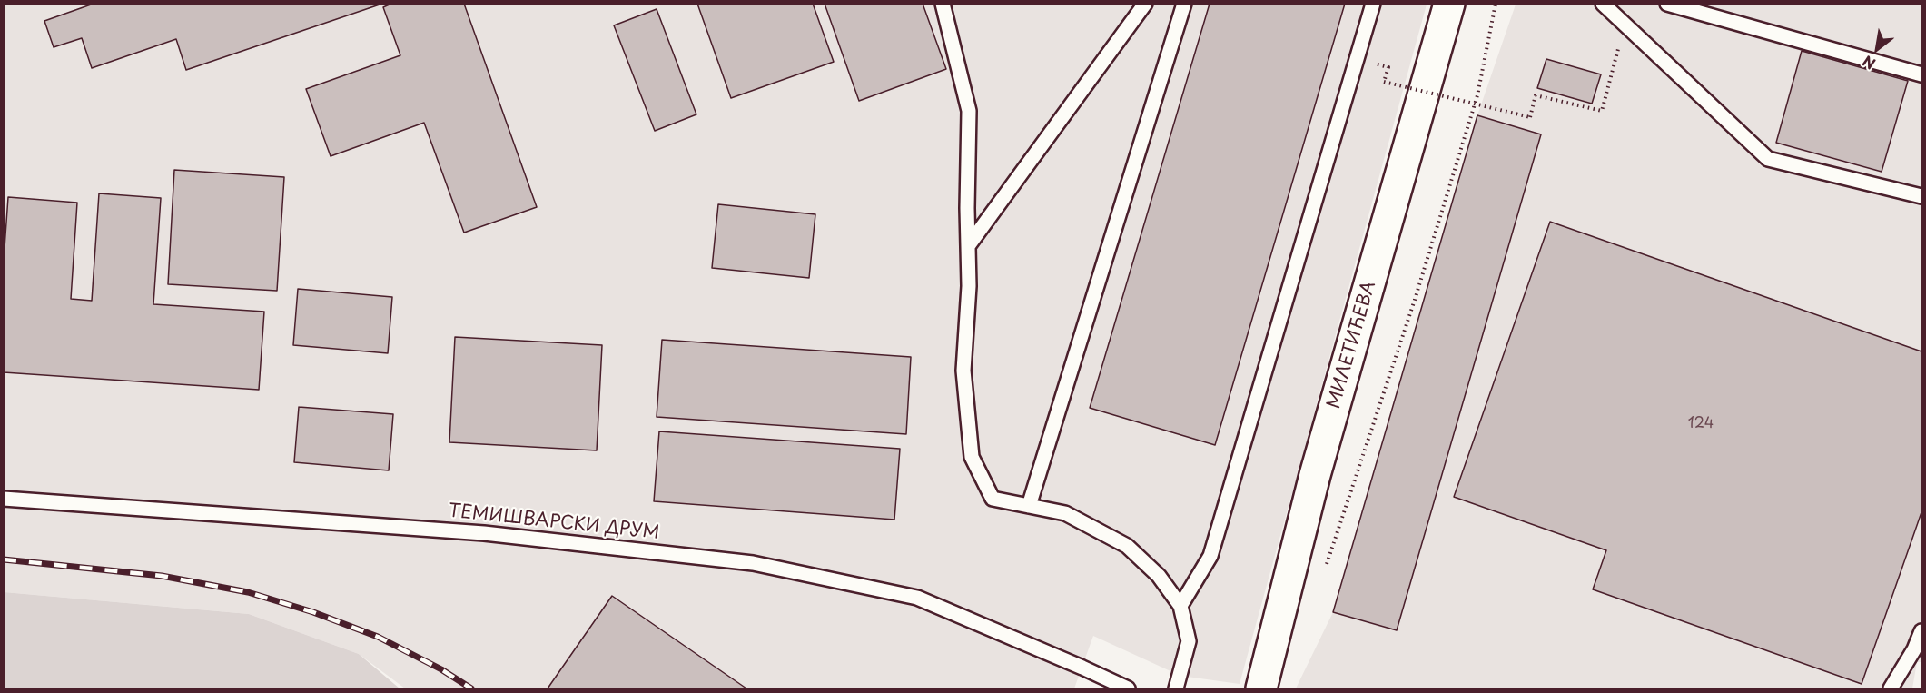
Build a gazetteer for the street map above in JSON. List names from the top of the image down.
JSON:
{
  "streets": {
    "main road": ["МИЛЕТИЋЕВА"],
    "lane": ["ТЕМИШВАРСКИ ДРУМ"]
  },
  "house_numbers": ["124"],
  "north": "bottom left"
}
